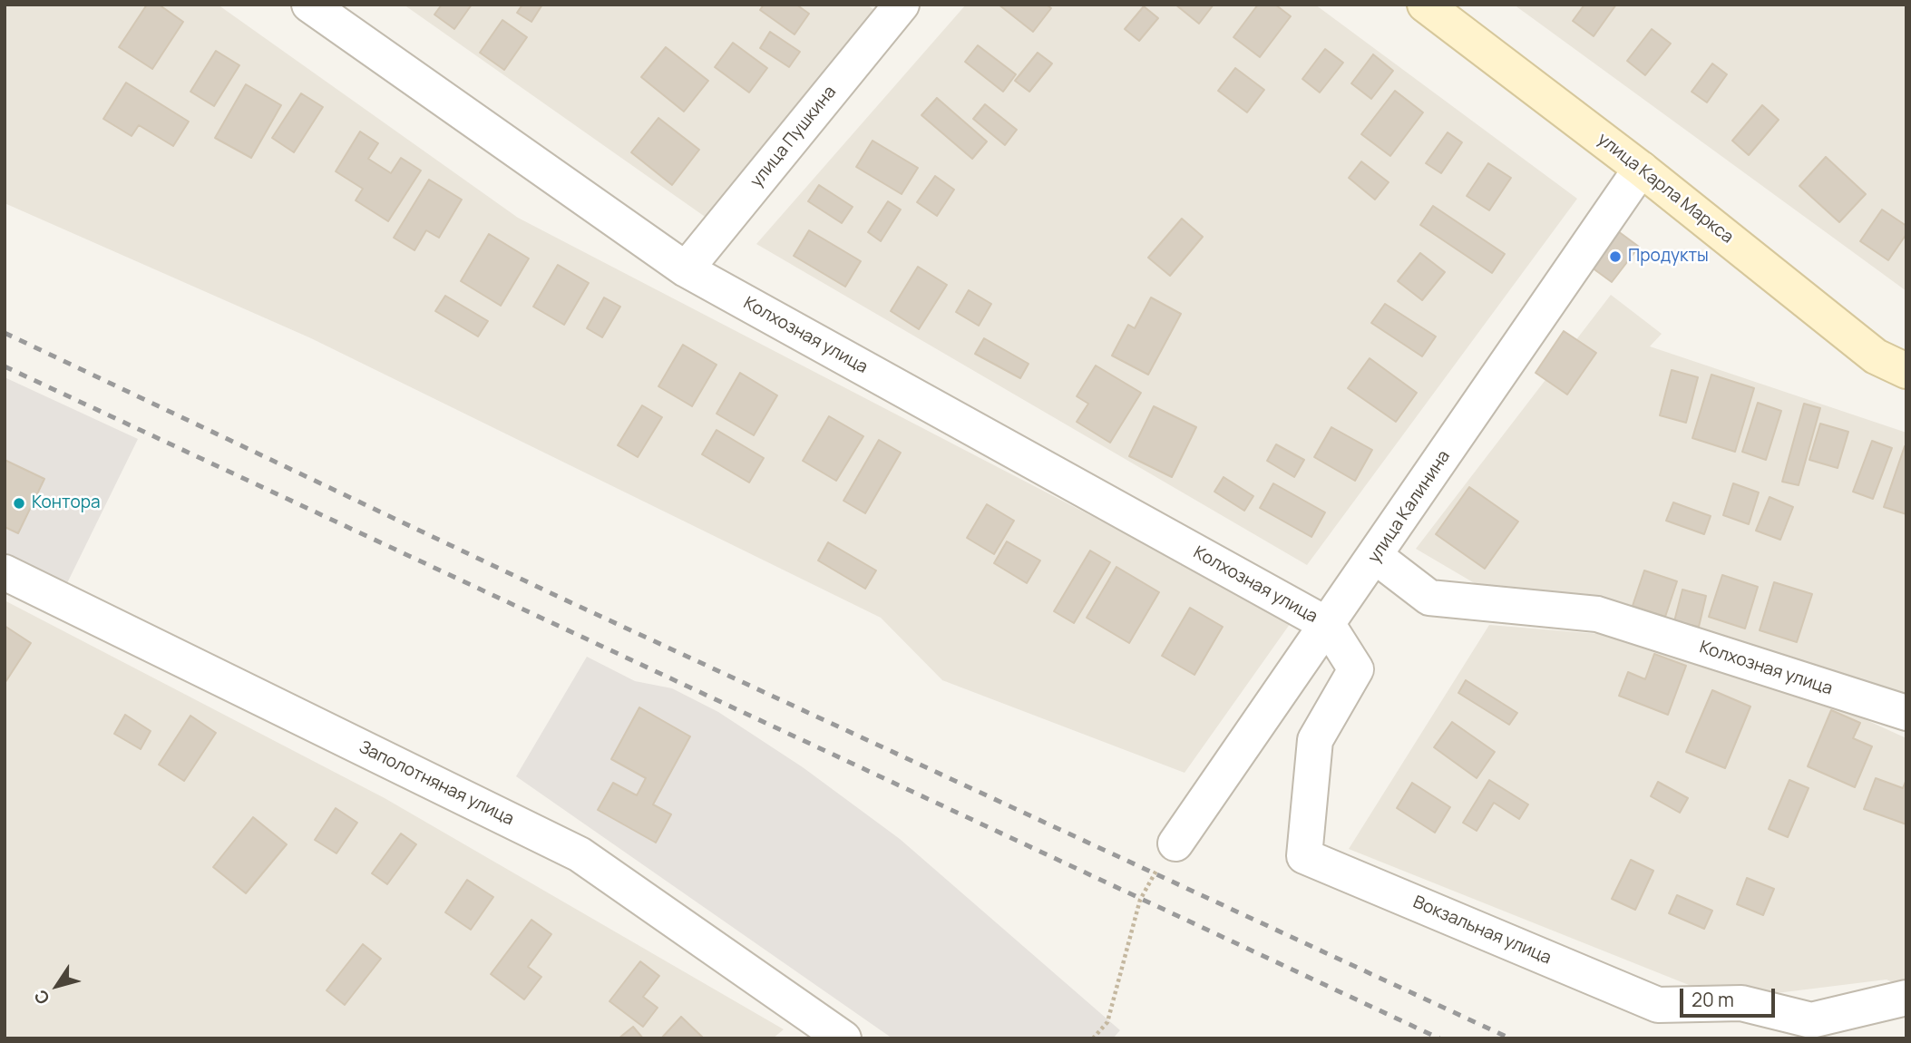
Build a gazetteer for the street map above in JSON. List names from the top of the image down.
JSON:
{
  "streets": {
    "street": [
      "улица Пушкина",
      "улица Карла Маркса",
      "Колхозная улица",
      "улица Калинина",
      "Заполотняная улица",
      "Вокзальная улица"
    ]
  },
  "crossings": [
    ["улица Пушкина", "Колхозная улица"],
    ["улица Карла Маркса", "улица Калинина"],
    ["Колхозная улица", "улица Калинина"],
    ["Колхозная улица", "Вокзальная улица"],
    ["улица Калинина", "Вокзальная улица"]
  ],
  "places": ["Продукты", "Контора"],
  "scale_bar": "20 m",
  "north": "bottom left"
}
